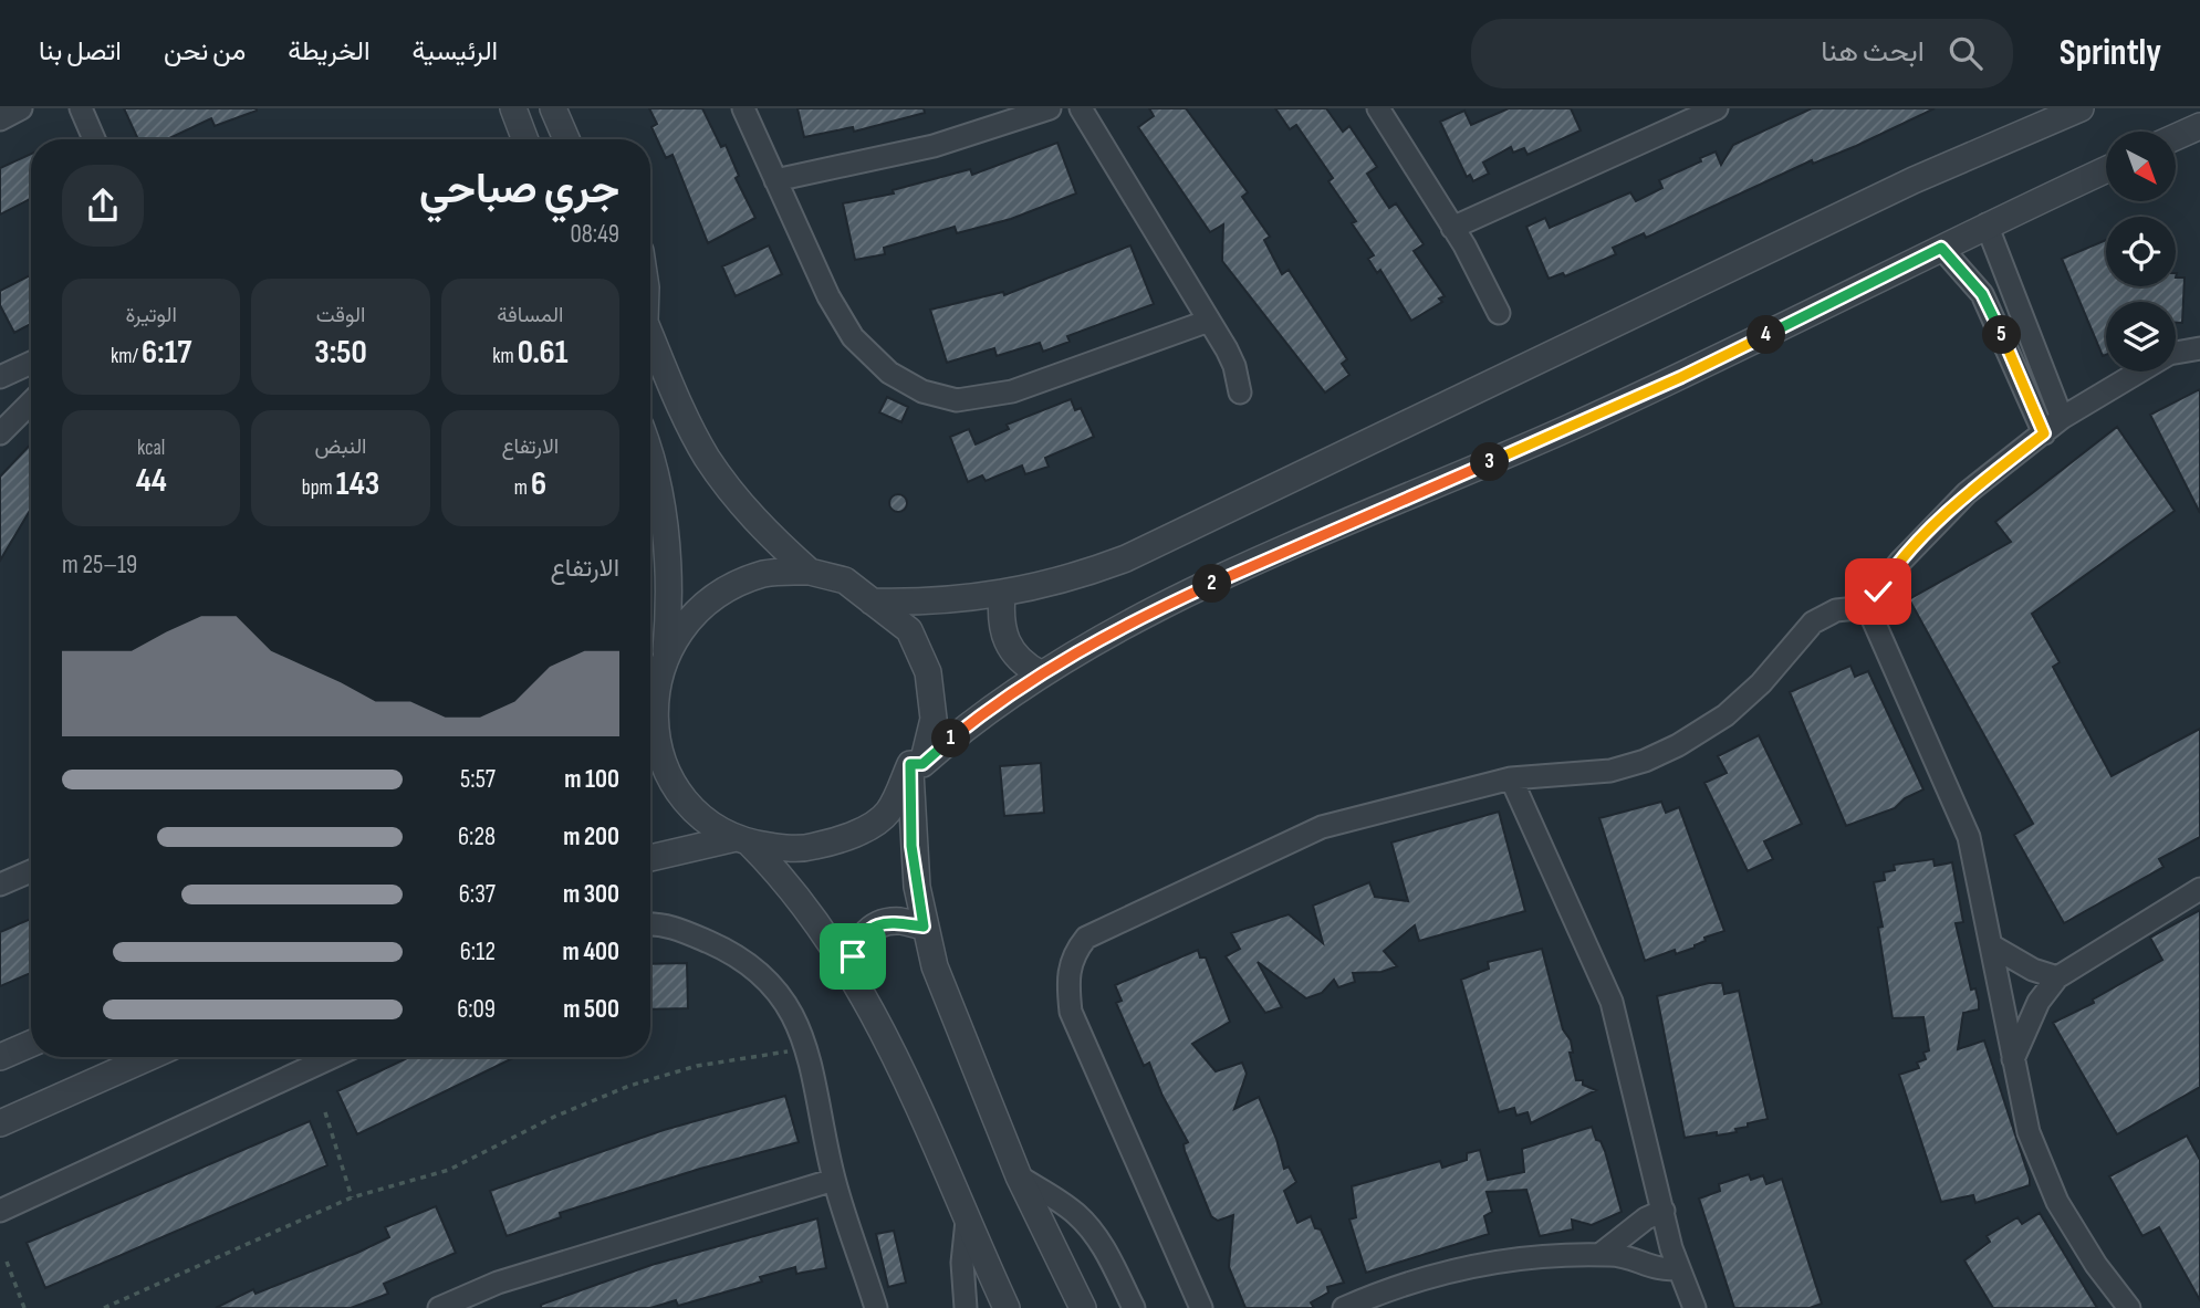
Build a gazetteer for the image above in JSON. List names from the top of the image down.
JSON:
{
  "north": "bottom right",
  "page": {
    "header": "Sprintly",
    "search": "ابحث هنا",
    "nav": [
      "الرئيسية",
      "الخريطة",
      "من نحن",
      "اتصل بنا"
    ],
    "heading": ["جري صباحي", "08:49"],
    "stats": [
      ["المسافة", "0.61 km"],
      ["الوقت", "3:50"],
      ["الوتيرة", "6:17 /km"],
      ["الارتفاع", "6 m"],
      ["النبض", "143 bpm"],
      ["kcal", "44"]
    ],
    "pins": [
      "4",
      "5",
      "3",
      "2",
      "1"
    ],
    "chart": ["الارتفاع", "19–25 m"],
    "list": [
      {
        "name": "100 m",
        "note": "5:57"
      },
      {
        "name": "200 m",
        "note": "6:28"
      },
      {
        "name": "300 m",
        "note": "6:37"
      },
      {
        "name": "400 m",
        "note": "6:12"
      },
      {
        "name": "500 m",
        "note": "6:09"
      }
    ]
  }
}
